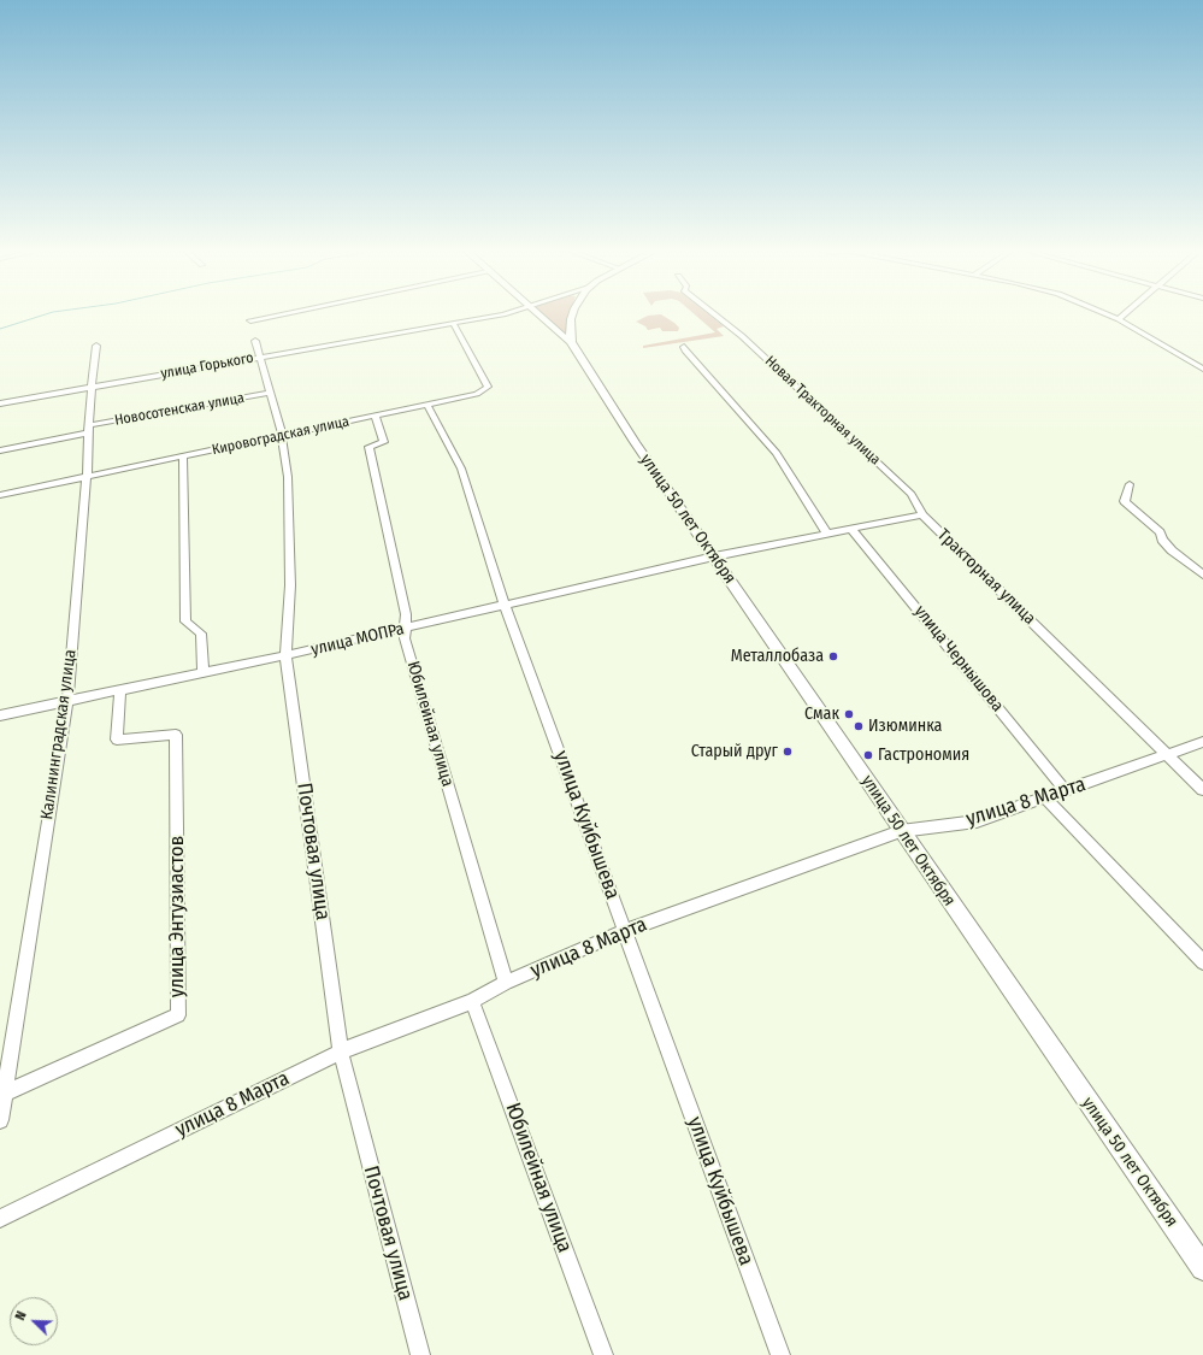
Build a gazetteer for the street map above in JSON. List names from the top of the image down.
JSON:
{
  "streets": {
    "main road": ["улица 50 лет Октября"],
    "street": [
      "улица Горького",
      "Новосотенская улица",
      "Новая Тракторная улица",
      "Кировоградская улица",
      "Тракторная улица",
      "улица МОПРа",
      "улица Чернышова",
      "Юбилейная улица",
      "Калининградская улица",
      "улица 8 Марта",
      "улица Куйбышева",
      "Почтовая улица",
      "улица Энтузиастов"
    ]
  },
  "crossings": [
    ["улица Горького", "Кировоградская улица"],
    ["улица Горького", "Калининградская улица"],
    ["улица Горького", "Почтовая улица"],
    ["Новосотенская улица", "Калининградская улица"],
    ["Новосотенская улица", "Почтовая улица"],
    ["Новая Тракторная улица", "Тракторная улица"],
    ["Кировоградская улица", "Юбилейная улица"],
    ["Кировоградская улица", "Калининградская улица"],
    ["Кировоградская улица", "улица Куйбышева"],
    ["Кировоградская улица", "Почтовая улица"],
    ["улица 50 лет Октября", "улица МОПРа"],
    ["улица 50 лет Октября", "улица 8 Марта"],
    ["Тракторная улица", "улица 8 Марта"],
    ["улица МОПРа", "Юбилейная улица"],
    ["улица МОПРа", "Калининградская улица"],
    ["улица МОПРа", "улица Куйбышева"],
    ["улица МОПРа", "Почтовая улица"],
    ["улица МОПРа", "улица Энтузиастов"],
    ["улица Чернышова", "улица 8 Марта"],
    ["Юбилейная улица", "улица 8 Марта"],
    ["Калининградская улица", "улица Энтузиастов"],
    ["улица 8 Марта", "улица Куйбышева"],
    ["улица 8 Марта", "Почтовая улица"]
  ],
  "places": [
    "Металлобаза",
    "Смак",
    "Изюминка",
    "Старый друг",
    "Гастрономия"
  ],
  "north": "top left"
}
